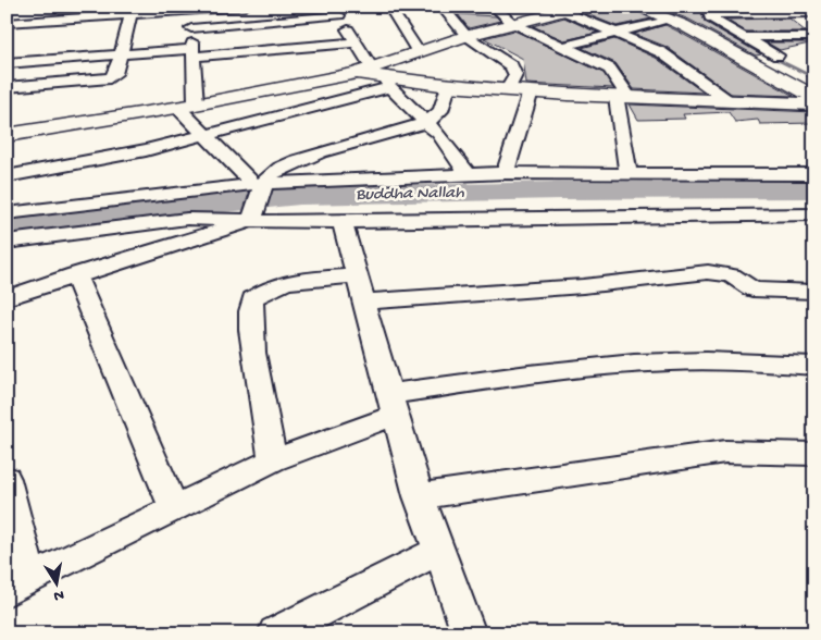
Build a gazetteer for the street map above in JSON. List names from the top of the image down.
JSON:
{
  "water": ["Buddha Nallah"],
  "north": "bottom"
}
